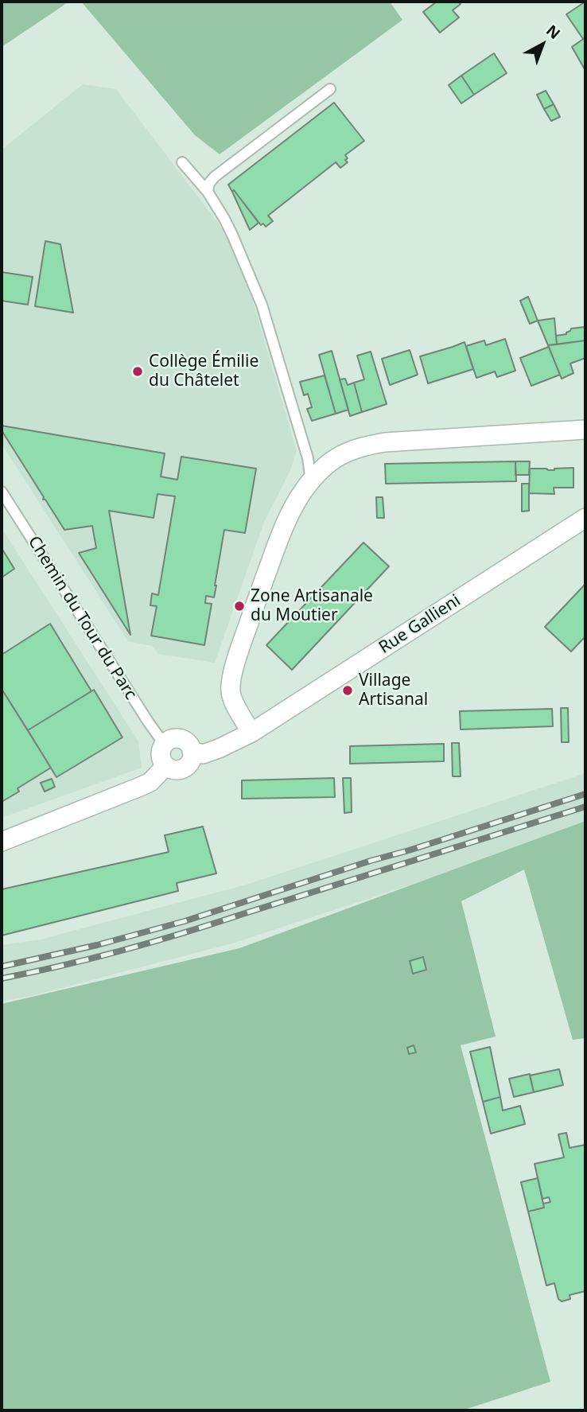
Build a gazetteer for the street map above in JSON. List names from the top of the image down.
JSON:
{
  "streets": {
    "street": ["Rue Gallieni"],
    "lane": ["Chemin du Tour du Parc"]
  },
  "crossings": [
    ["Chemin du Tour du Parc", "Rue Gallieni"]
  ],
  "places": ["Collège Émilie du Châtelet", "Zone Artisanale du Moutier", "Village Artisanal"],
  "north": "top right"
}
